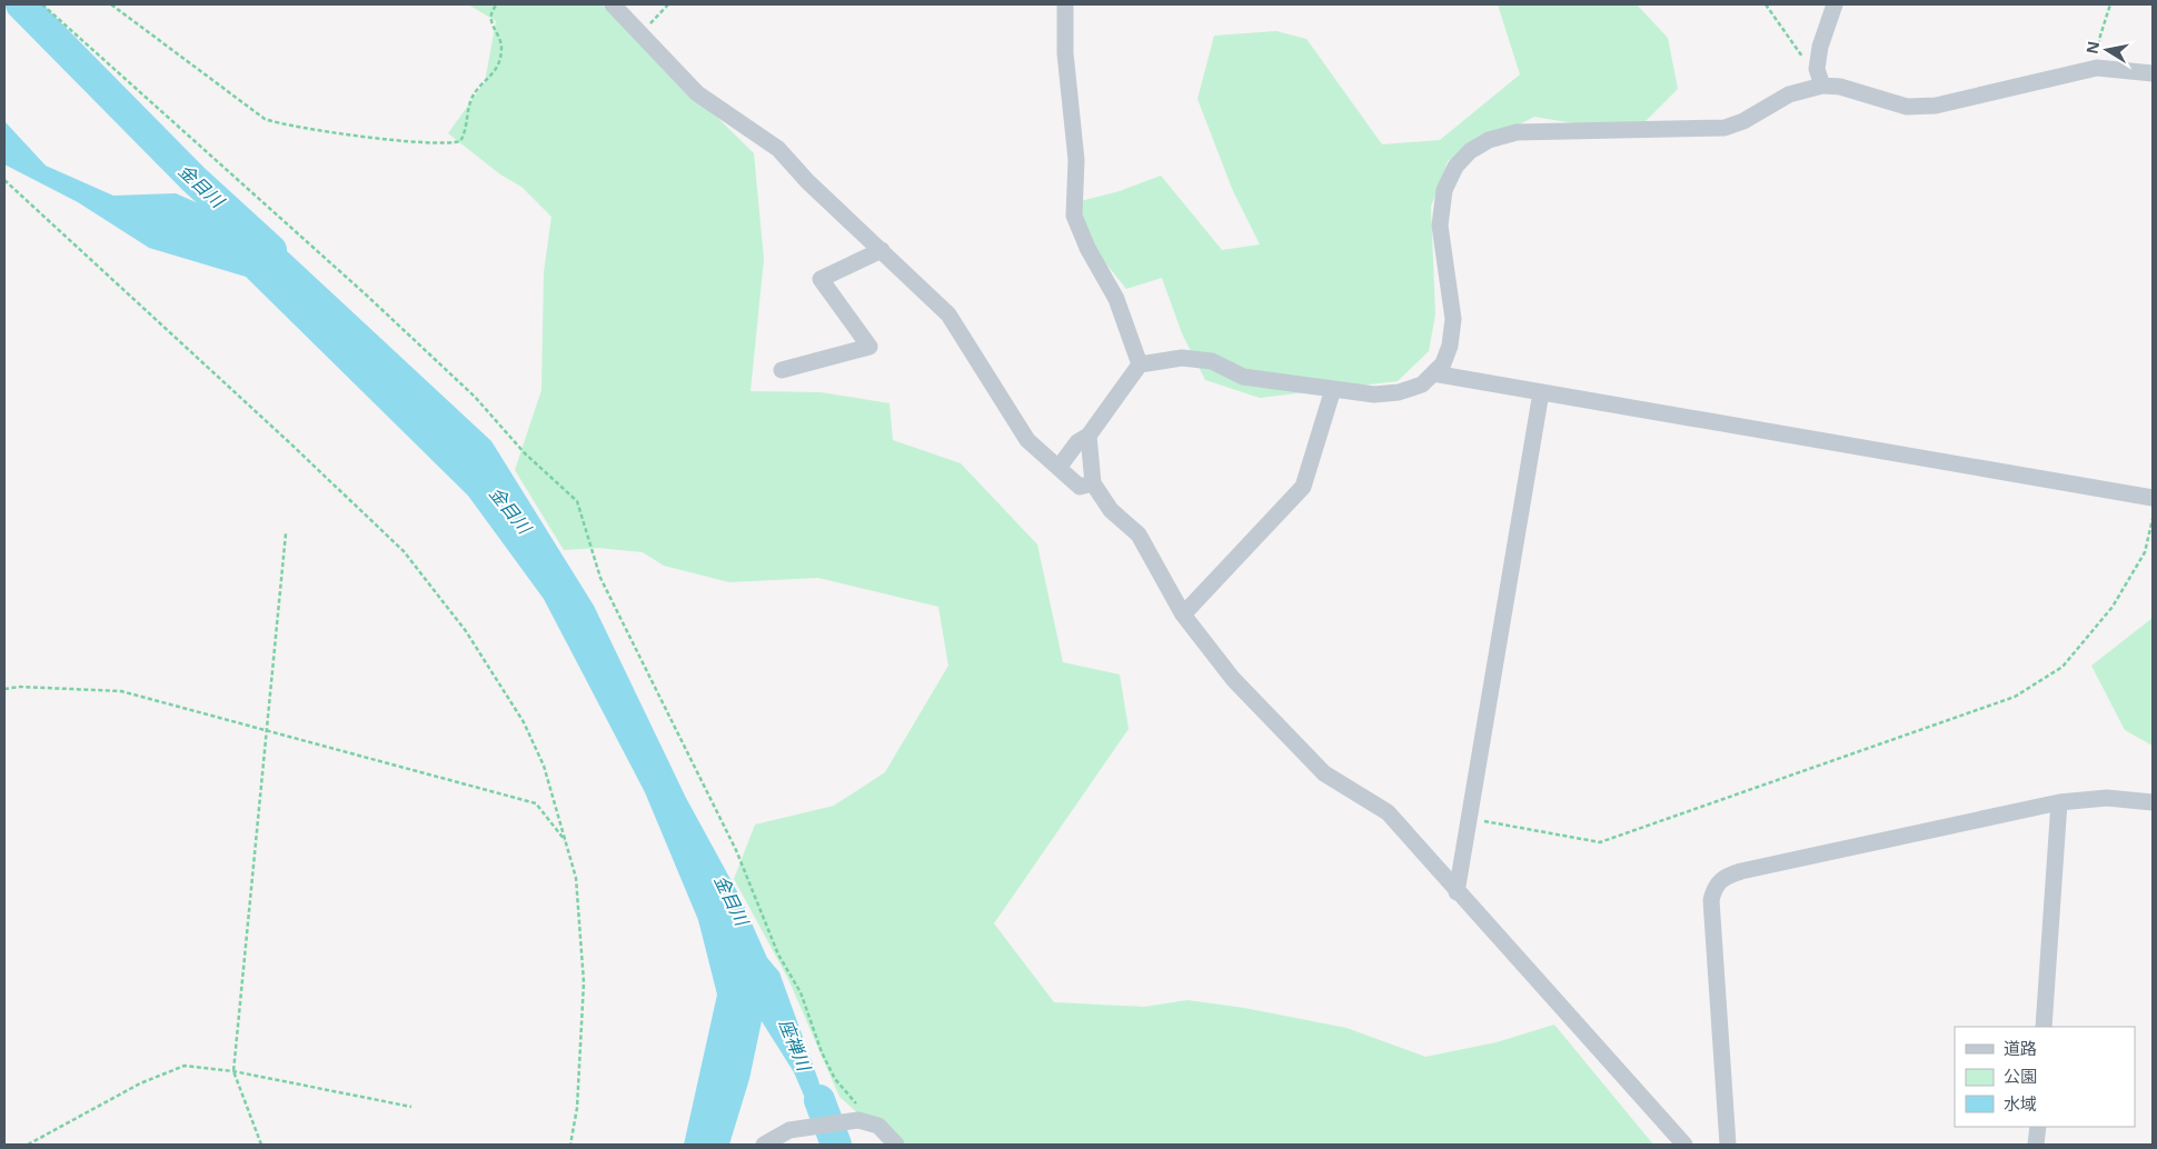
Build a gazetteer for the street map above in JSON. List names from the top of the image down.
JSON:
{
  "water": ["金目川", "座禅川"],
  "legend": ["道路", "公園", "水域"],
  "north": "left"
}
